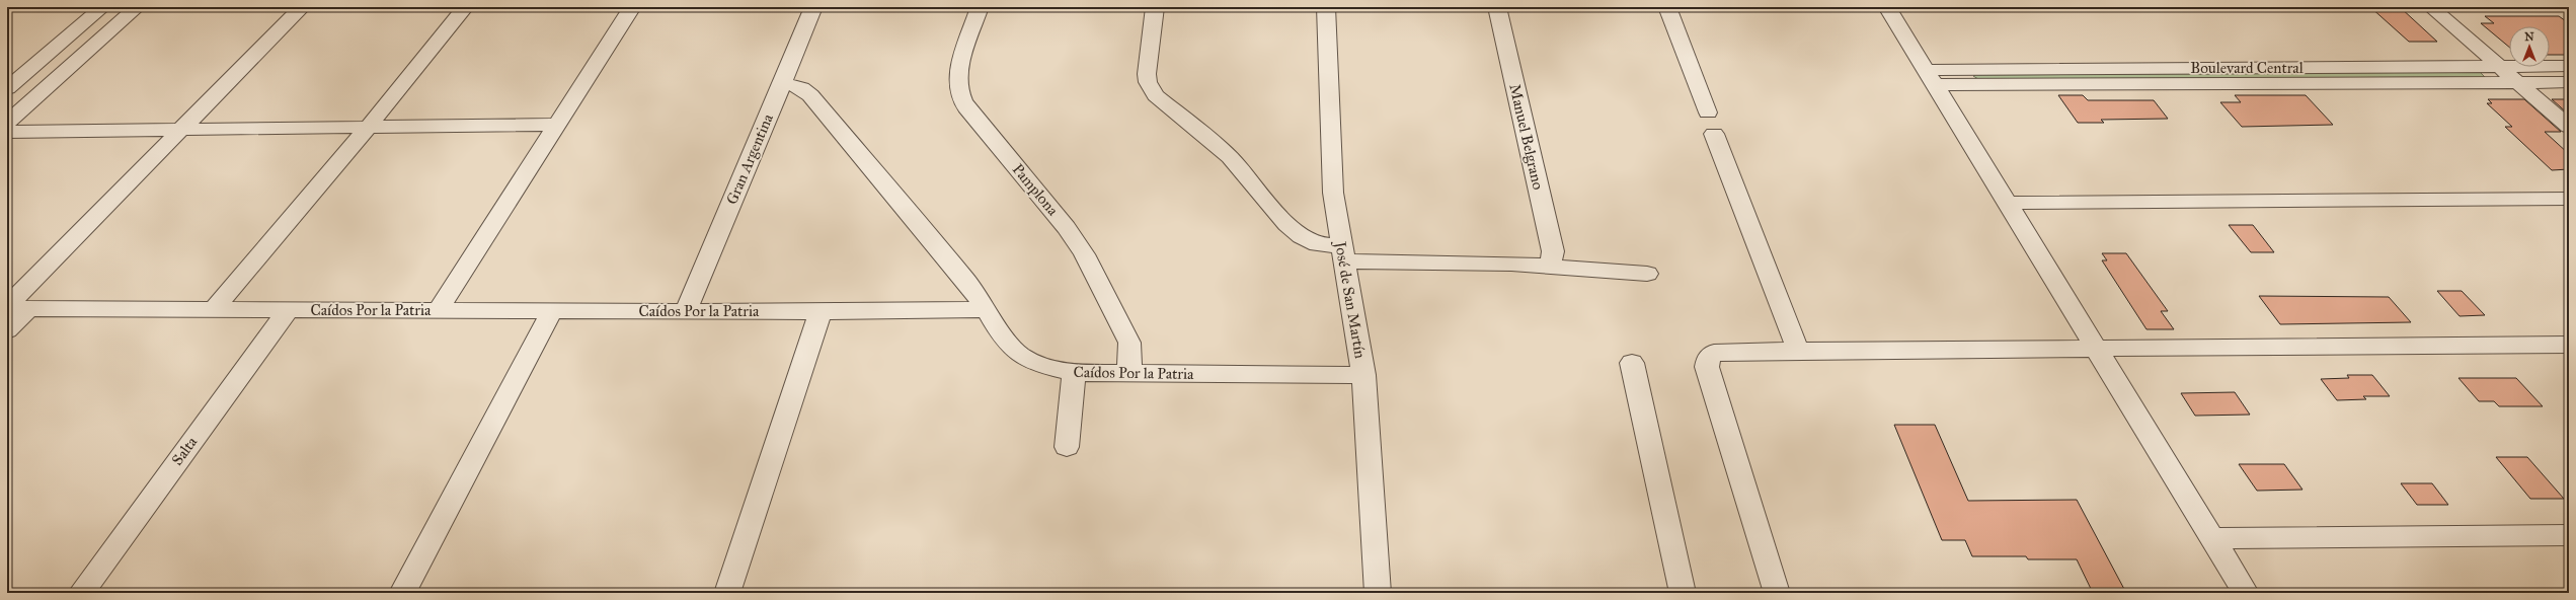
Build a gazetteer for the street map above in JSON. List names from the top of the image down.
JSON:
{
  "streets": {
    "street": [
      "Boulevard Central",
      "Manuel Belgrano",
      "Gran Argentina",
      "Pamplona",
      "José de San Martín",
      "Caídos Por la Patria",
      "Salta"
    ]
  },
  "crossings": [
    ["Gran Argentina", "Caídos Por la Patria"],
    ["Pamplona", "Caídos Por la Patria"],
    ["José de San Martín", "Caídos Por la Patria"],
    ["Caídos Por la Patria", "Salta"]
  ],
  "north": "top"
}
